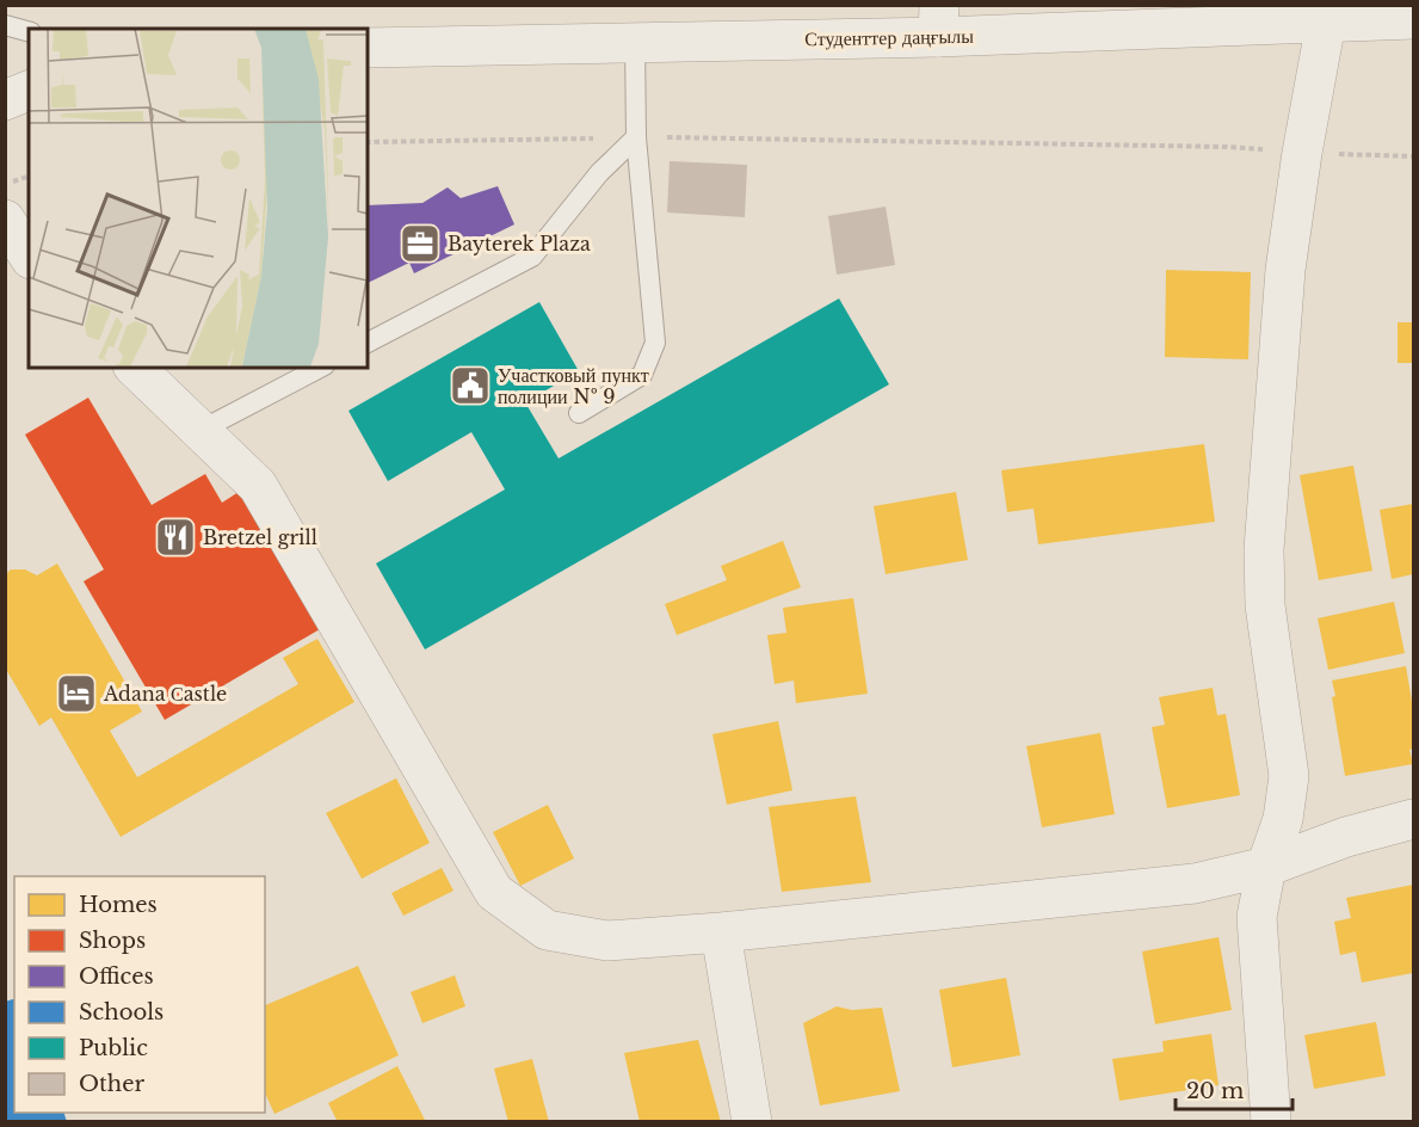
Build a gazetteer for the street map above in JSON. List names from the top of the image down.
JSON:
{
  "streets": {
    "street": ["Студенттер даңғылы"]
  },
  "places": {
    "office": ["Bayterek Plaza"],
    "public building": ["Участковый пункт полиции № 9"],
    "restaurant": ["Bretzel grill"],
    "hotel": ["Adana Сastle"]
  },
  "legend": [
    "Homes",
    "Shops",
    "Offices",
    "Schools",
    "Public",
    "Other"
  ],
  "scale_bar": "20 m"
}
